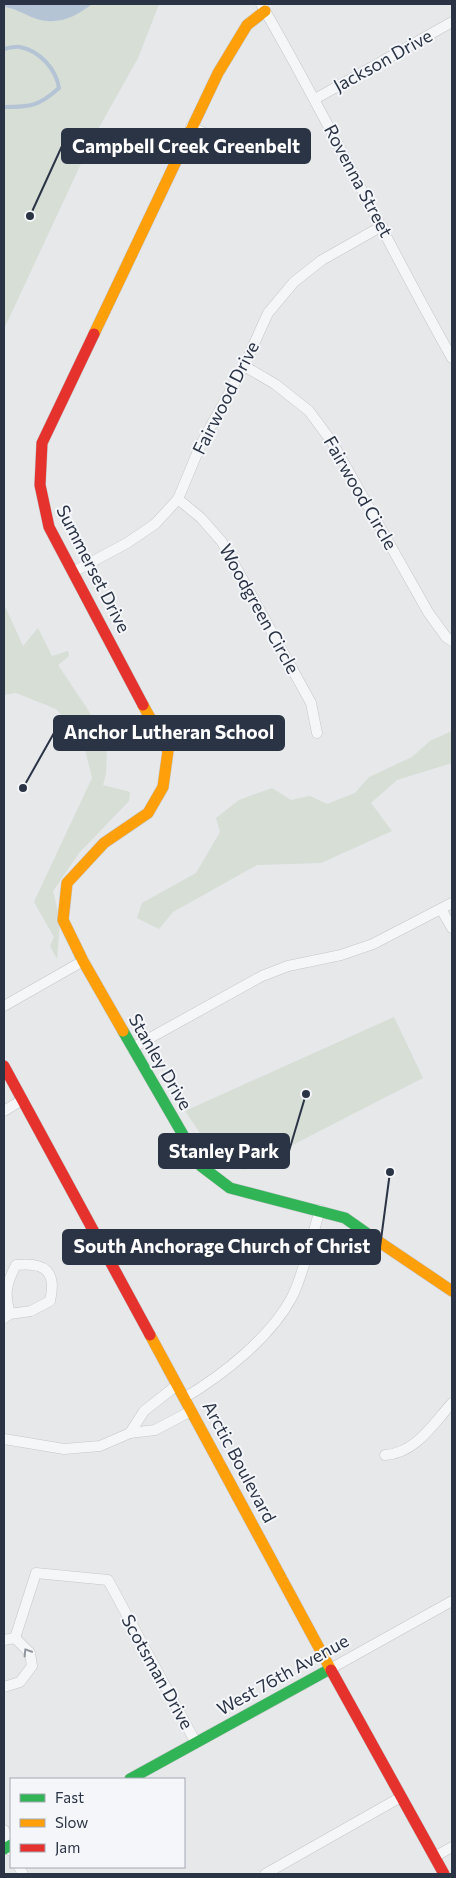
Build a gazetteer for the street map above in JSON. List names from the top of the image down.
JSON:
{
  "streets": {
    "street": [
      "Jackson Drive",
      "Rovenna Street",
      "Fairwood Drive",
      "Fairwood Circle",
      "Summerset Drive",
      "Woodgreen Circle",
      "Stanley Drive",
      "Arctic Boulevard",
      "Scotsman Drive",
      "West 76th Avenue"
    ]
  },
  "crossings": [
    ["Jackson Drive", "Rovenna Street"],
    ["Rovenna Street", "Fairwood Drive"],
    ["Rovenna Street", "Summerset Drive"],
    ["Fairwood Drive", "Fairwood Circle"],
    ["Fairwood Drive", "Summerset Drive"],
    ["Fairwood Drive", "Woodgreen Circle"],
    ["Summerset Drive", "Stanley Drive"],
    ["Arctic Boulevard", "West 76th Avenue"],
    ["Scotsman Drive", "West 76th Avenue"]
  ],
  "places": [
    "Campbell Creek Greenbelt",
    "Anchor Lutheran School",
    "Stanley Park",
    "South Anchorage Church of Christ"
  ],
  "legend": ["Fast", "Slow", "Jam"]
}
